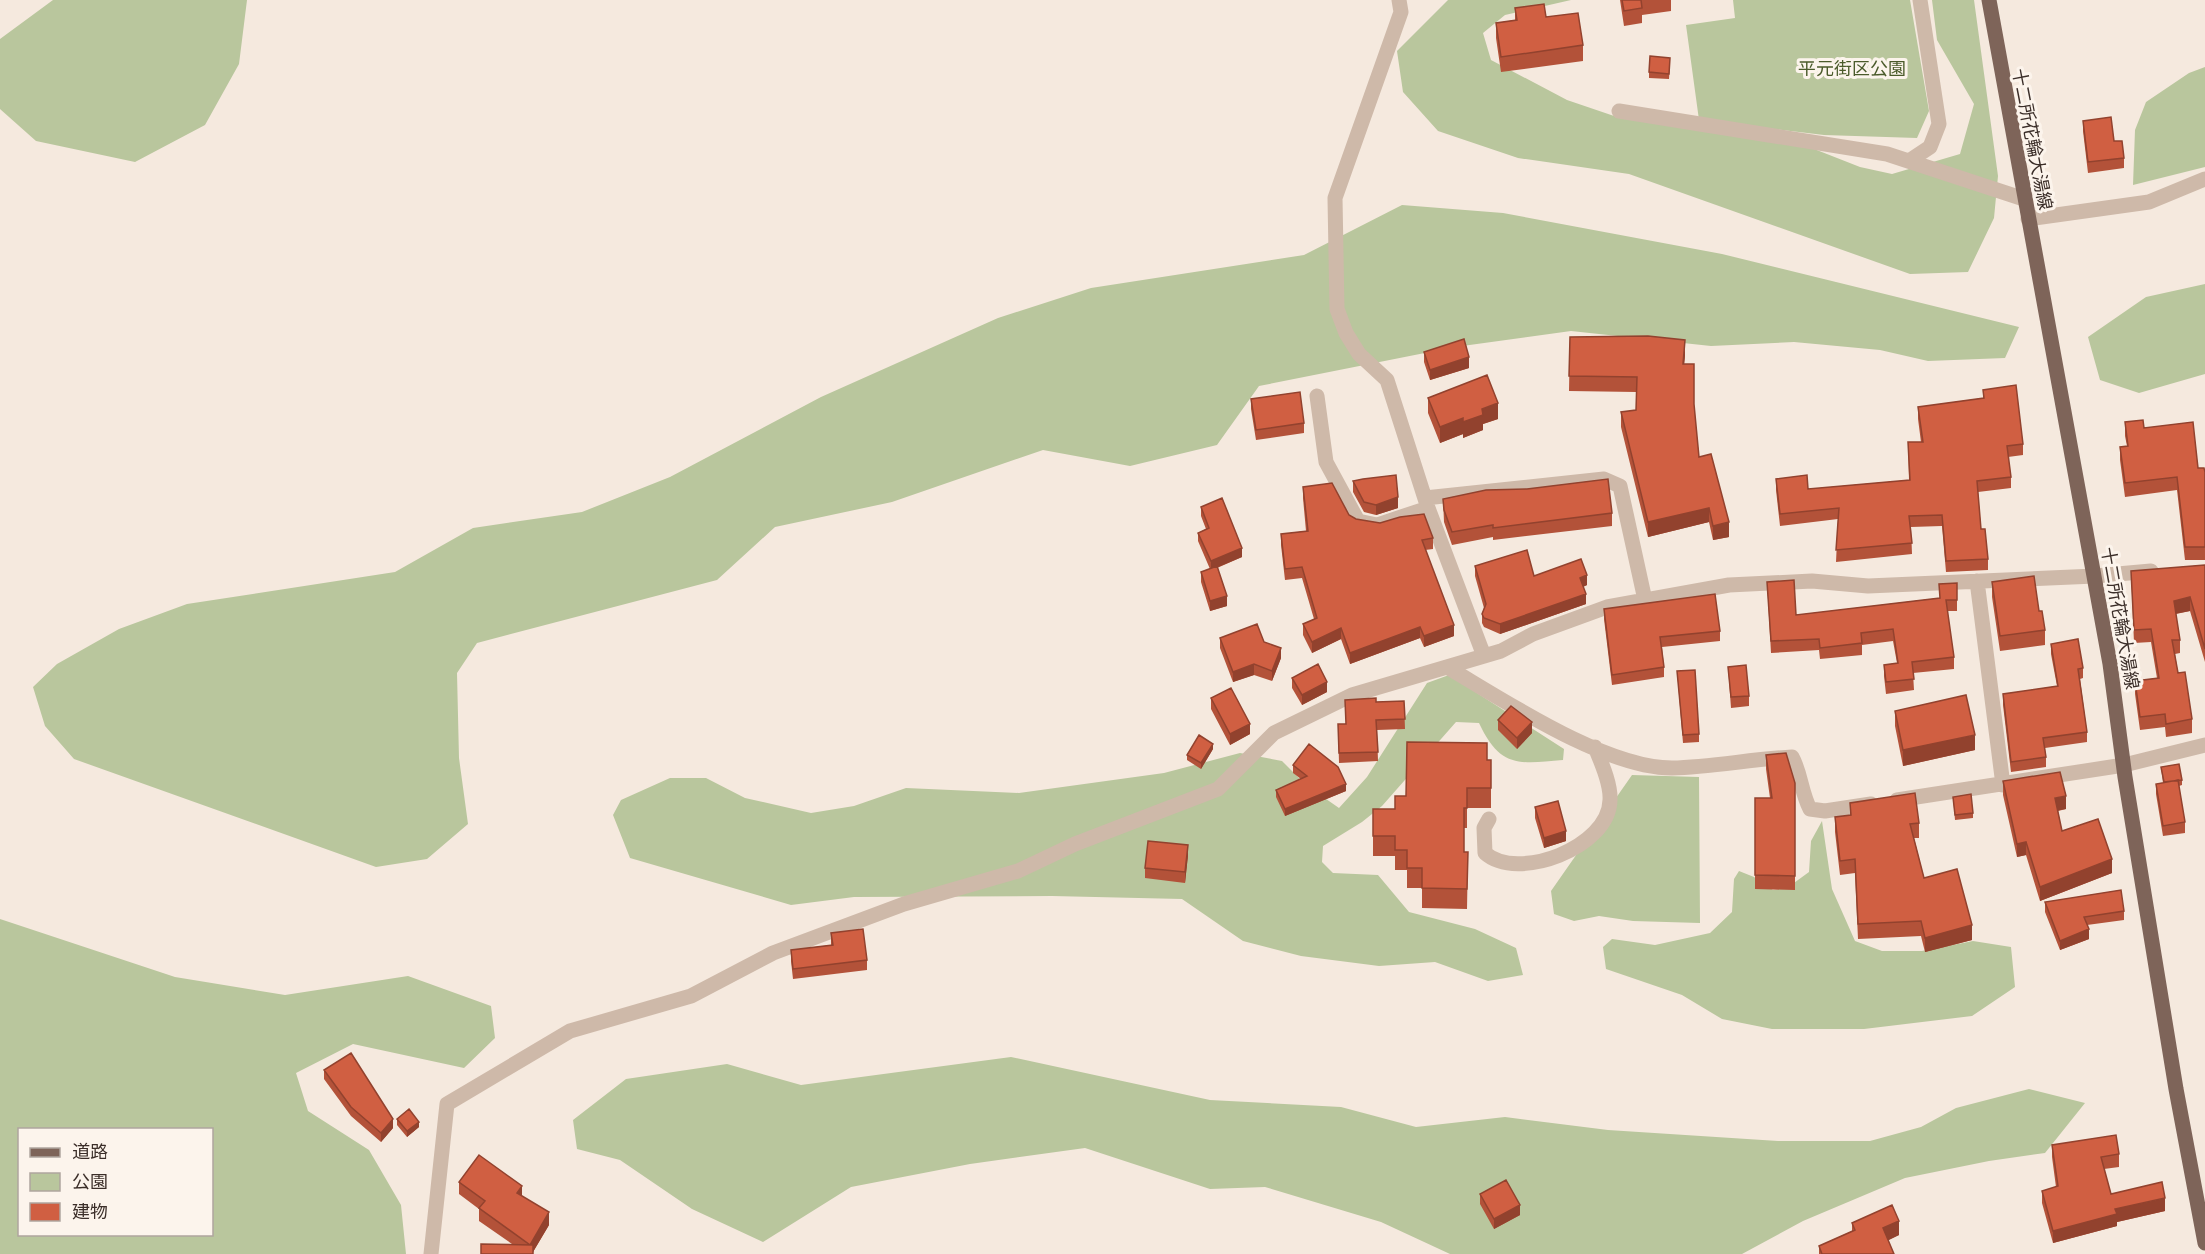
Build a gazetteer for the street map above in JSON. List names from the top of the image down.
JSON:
{
  "streets": {
    "main road": ["十二所花輪大湯線"]
  },
  "parks": ["平元街区公園"],
  "legend": ["道路", "公園", "建物"]
}
